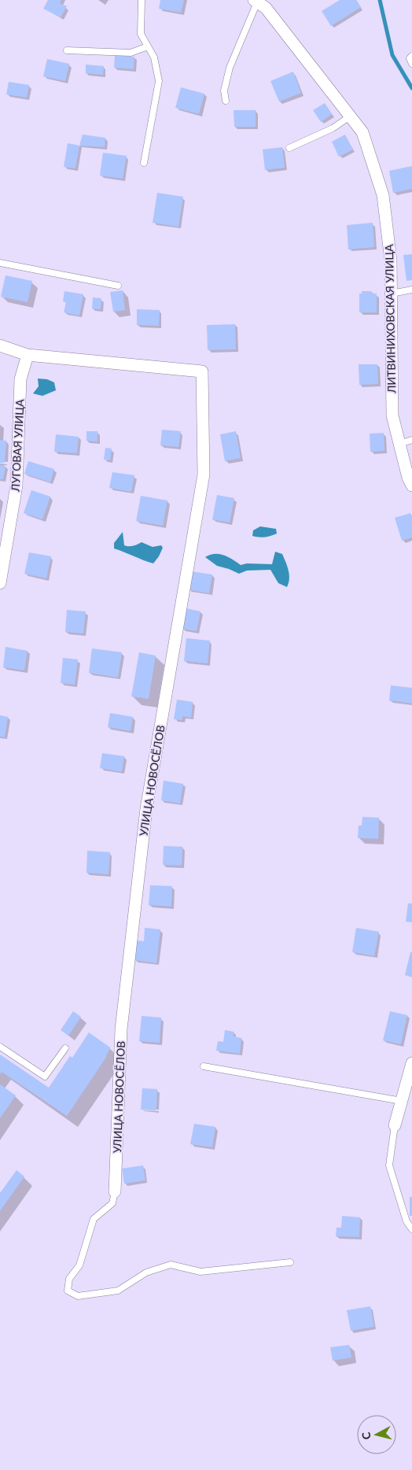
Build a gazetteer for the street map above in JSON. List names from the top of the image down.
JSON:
{
  "streets": {
    "street": ["ЛИТВИНИХОВСКАЯ УЛИЦА", "ЛУГОВАЯ УЛИЦА", "УЛИЦА НОВОСЁЛОВ"]
  },
  "crossings": [
    ["ЛУГОВАЯ УЛИЦА", "УЛИЦА НОВОСЁЛОВ"]
  ],
  "north": "left"
}
